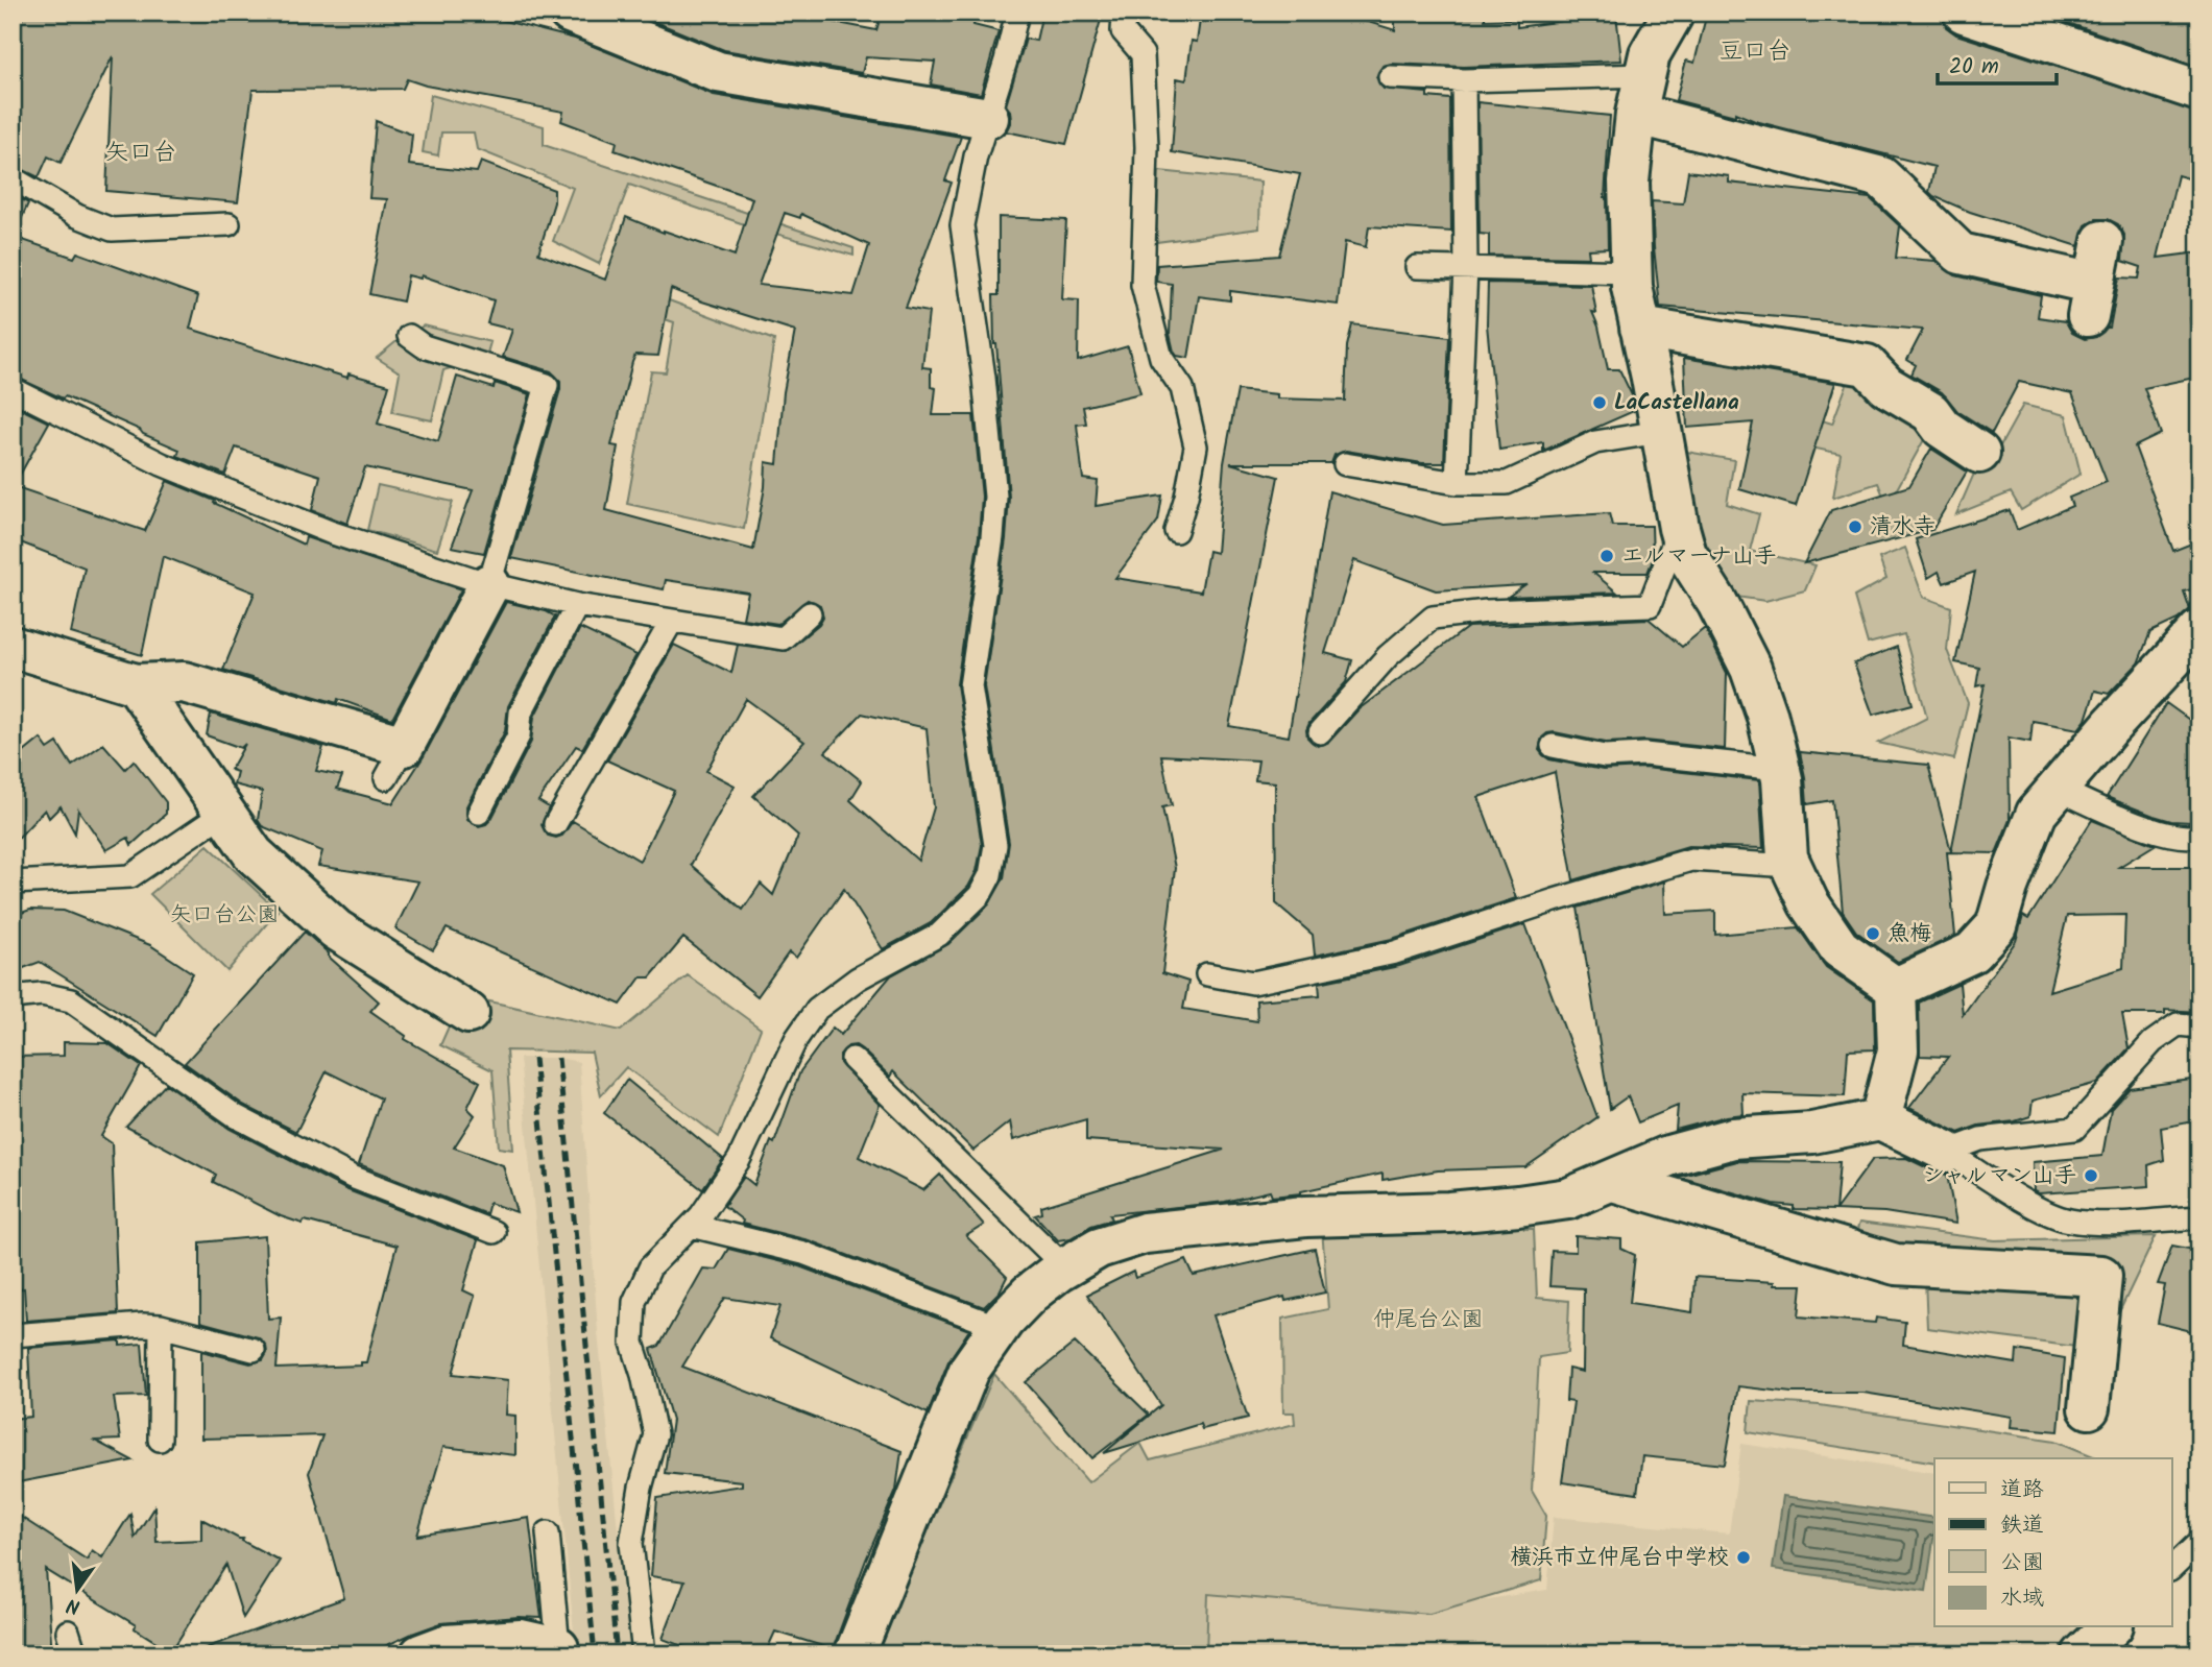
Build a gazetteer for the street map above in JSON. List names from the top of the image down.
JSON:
{
  "districts": ["豆口台", "矢口台"],
  "parks": ["矢口台公園", "仲尾台公園"],
  "places": [
    "LaCastellana",
    "清水寺",
    "エルマーナ山手",
    "魚梅",
    "シャルマン山手",
    "横浜市立仲尾台中学校"
  ],
  "legend": [
    "道路",
    "鉄道",
    "公園",
    "水域"
  ],
  "scale_bar": "20 m",
  "north": "bottom"
}
